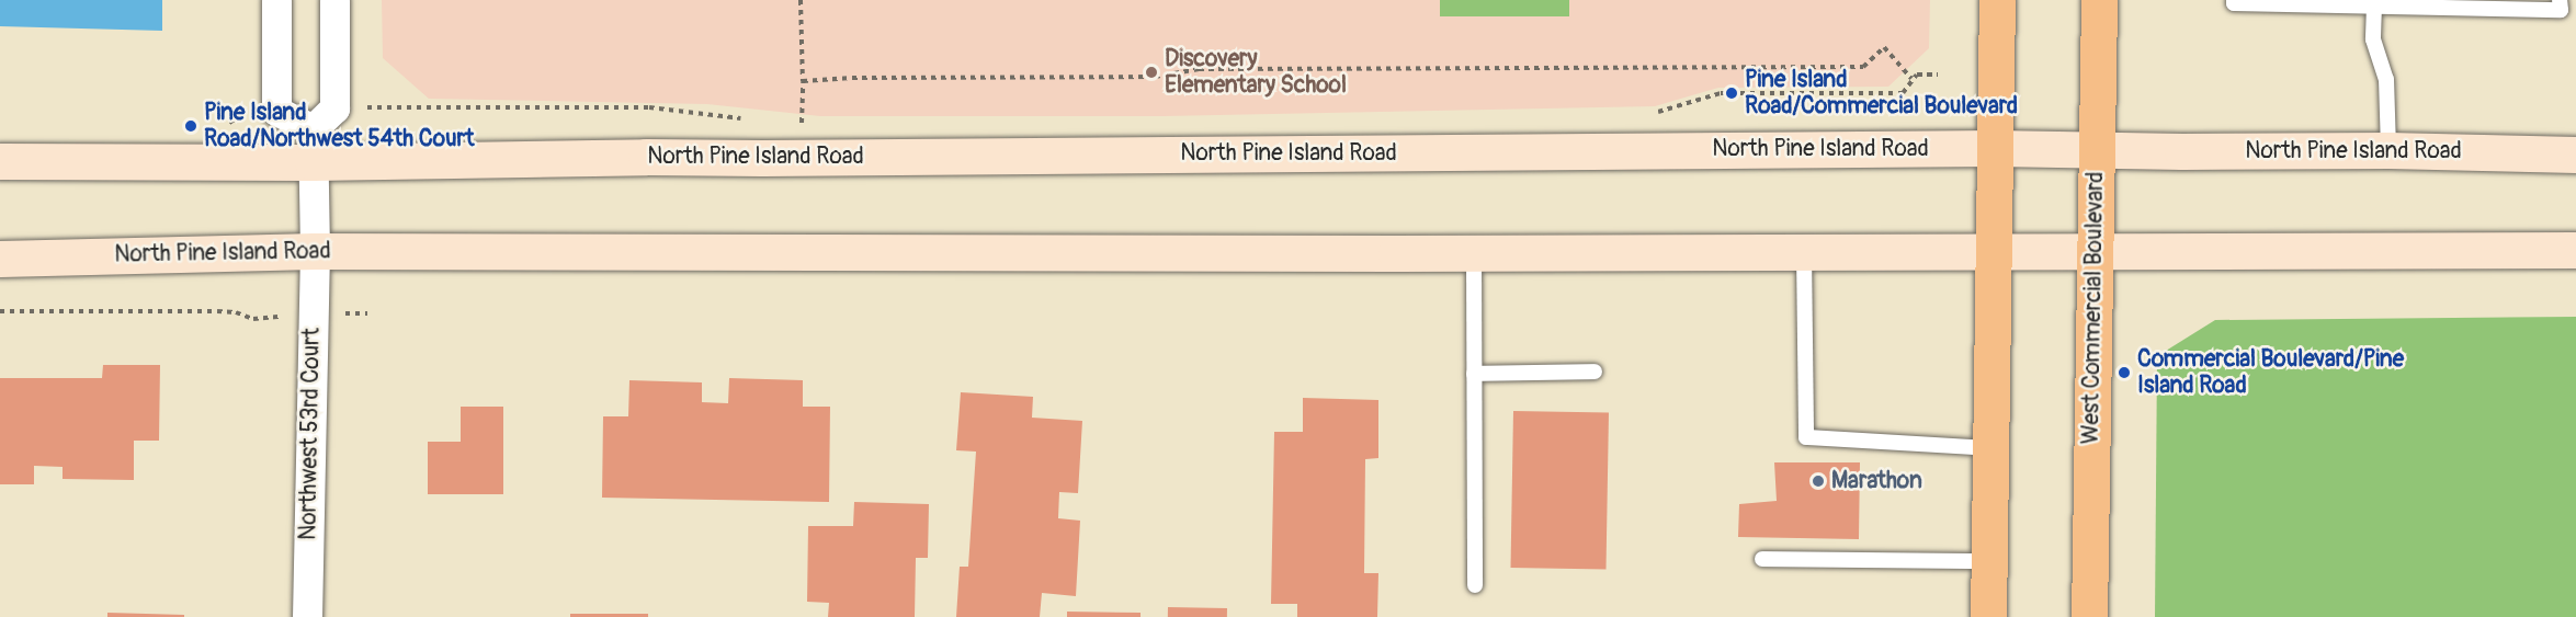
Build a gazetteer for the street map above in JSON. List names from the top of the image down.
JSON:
{
  "streets": {
    "highway": ["West Commercial Boulevard"],
    "main road": ["North Pine Island Road"],
    "street": ["Northwest 53rd Court"]
  },
  "crossings": [
    ["North Pine Island Road", "West Commercial Boulevard"],
    ["North Pine Island Road", "Northwest 53rd Court"]
  ],
  "places": [
    "Discovery Elementary School",
    "Pine Island Road/Commercial Boulevard",
    "Pine Island Road/Northwest 54th Court",
    "Commercial Boulevard/Pine Island Road",
    "Marathon"
  ]
}
